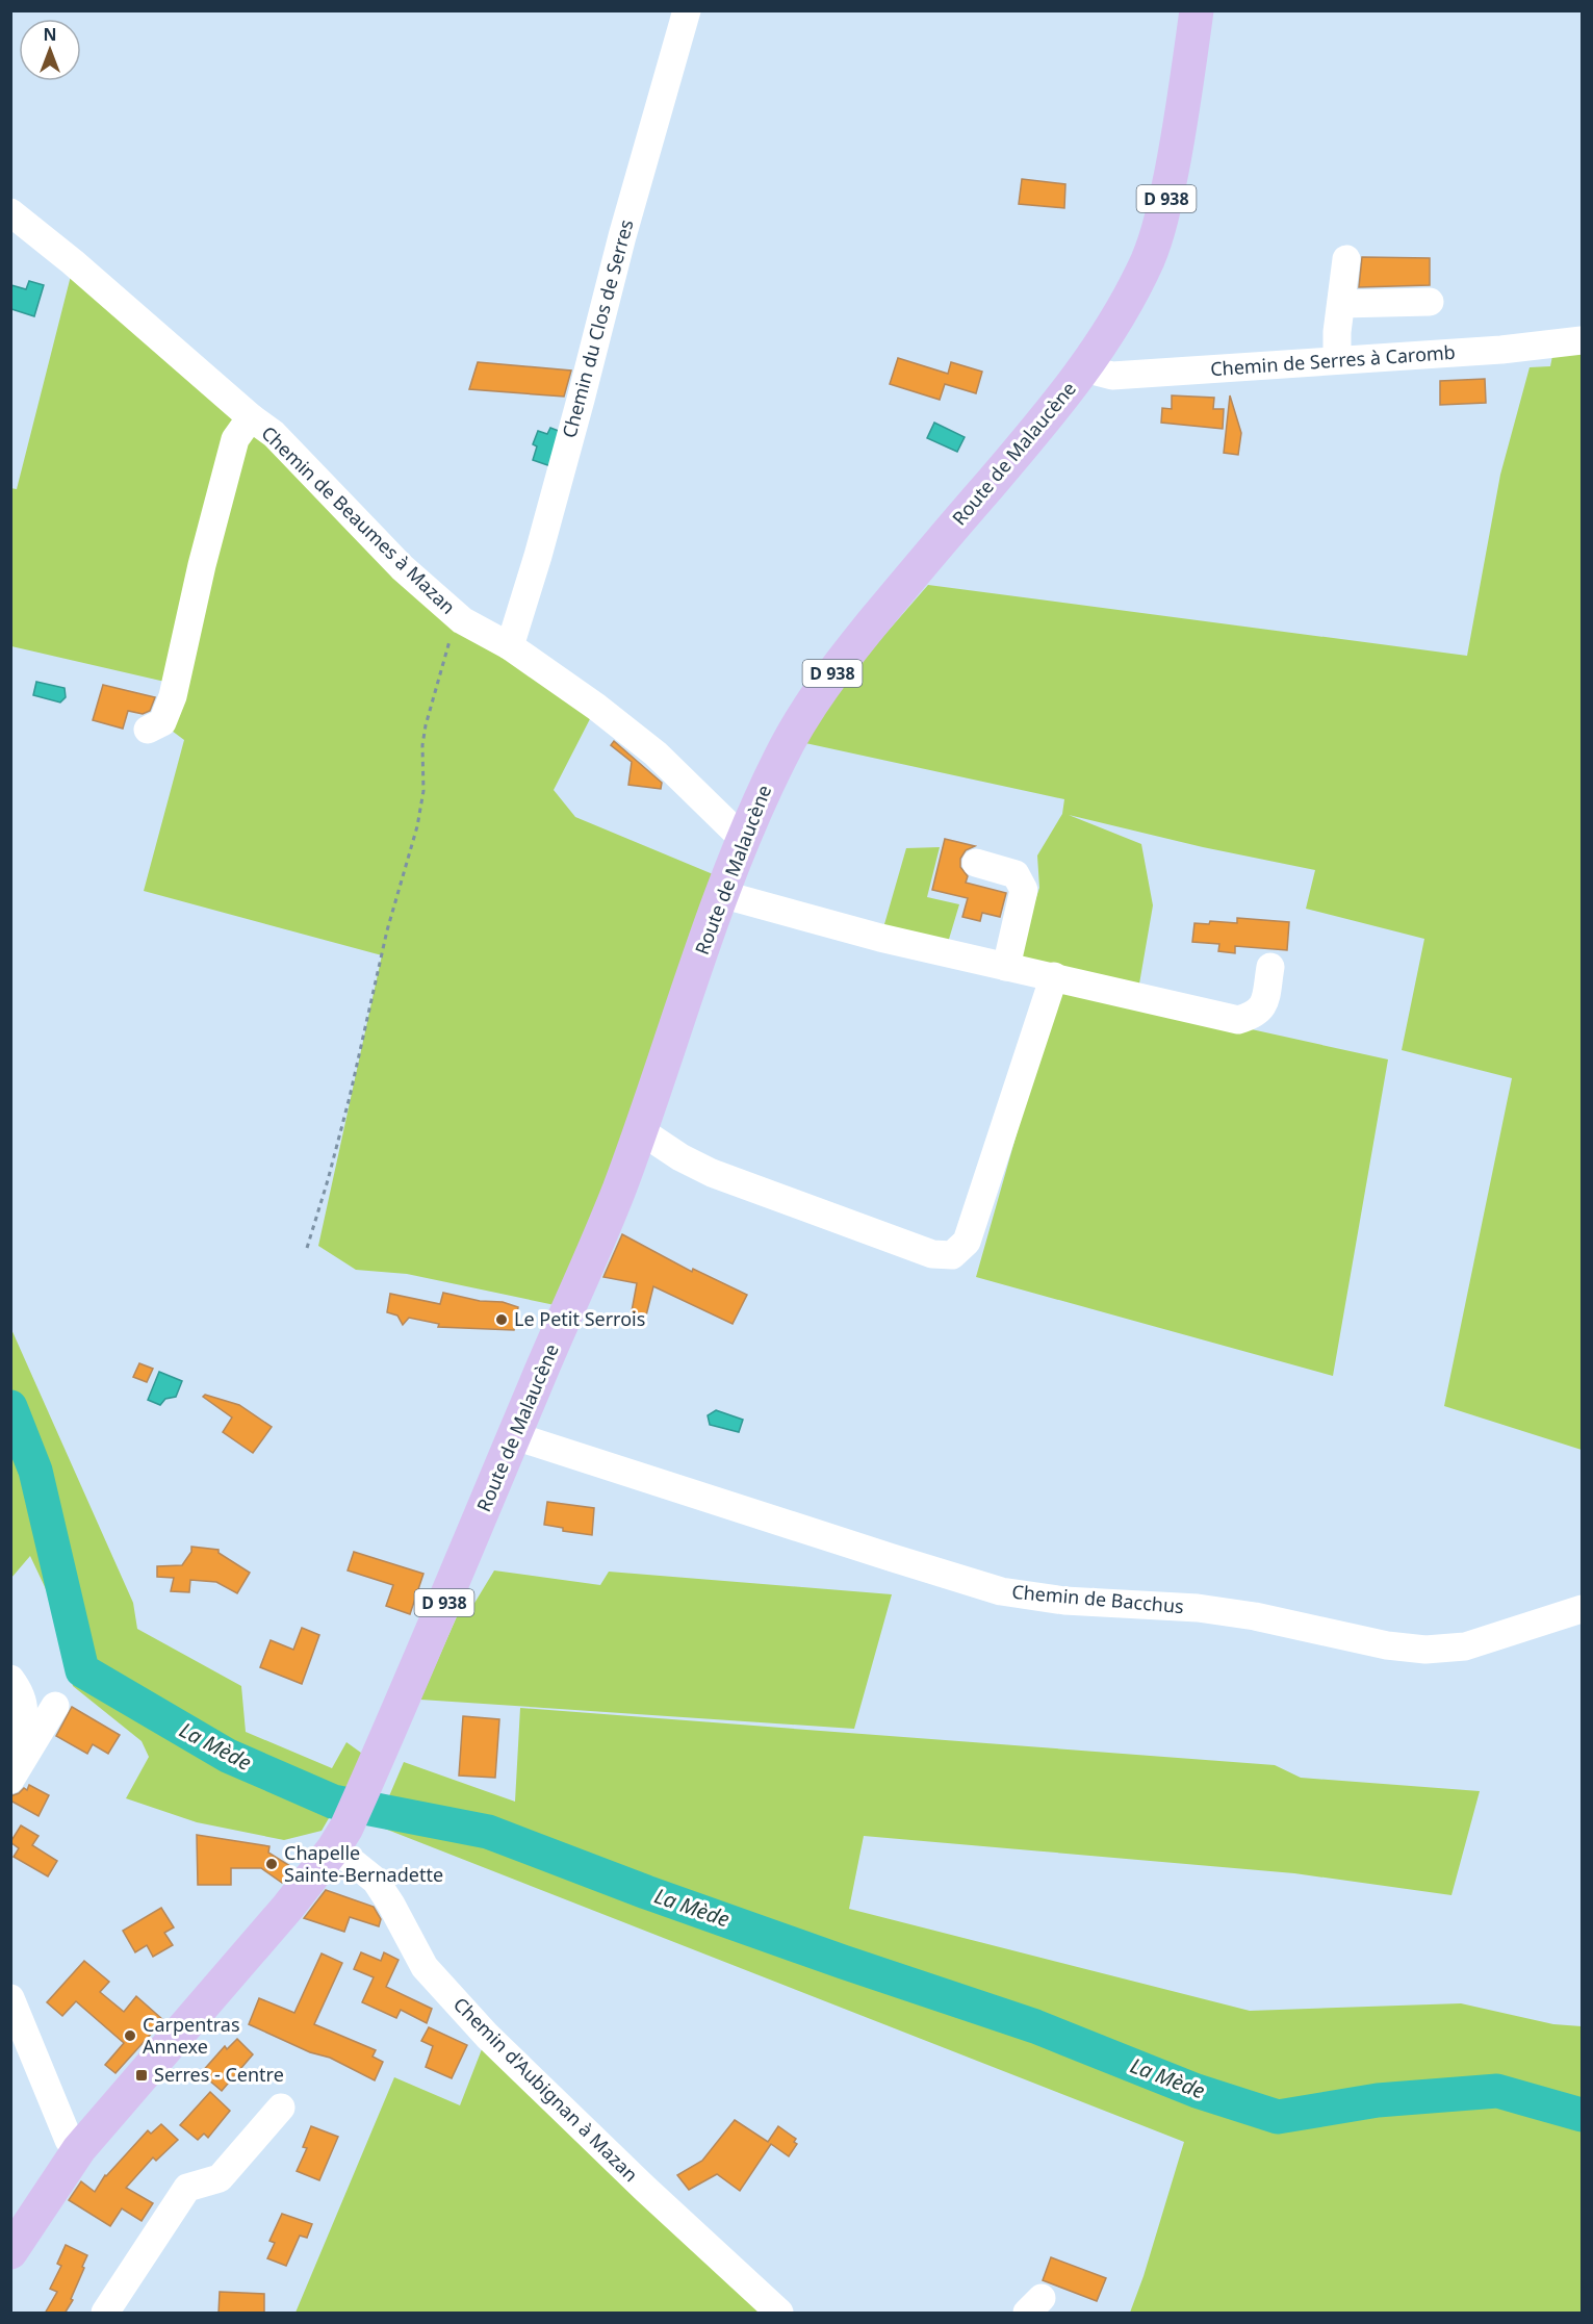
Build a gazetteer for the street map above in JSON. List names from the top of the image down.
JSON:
{
  "streets": {
    "main road": ["D 938", "Route de Malaucène"],
    "street": [
      "Chemin du Clos de Serres",
      "Chemin de Serres à Caromb",
      "Chemin de Beaumes à Mazan",
      "Chemin de Bacchus",
      "Chemin d'Aubignan à Mazan"
    ]
  },
  "crossings": [
    ["D 938", "Route de Malaucène"],
    ["D 938", "Chemin d'Aubignan à Mazan"],
    ["Chemin du Clos de Serres", "Chemin de Beaumes à Mazan"],
    ["Chemin de Serres à Caromb", "Route de Malaucène"],
    ["Route de Malaucène", "Chemin de Beaumes à Mazan"],
    ["Route de Malaucène", "Chemin de Bacchus"],
    ["Route de Malaucène", "Chemin d'Aubignan à Mazan"]
  ],
  "water": ["La Mède"],
  "places": {
    "other": ["Le Petit Serrois", "Chapelle Sainte-Bernadette", "Carpentras Annexe"],
    "transit": ["Serres - Centre"]
  },
  "north": "top"
}
